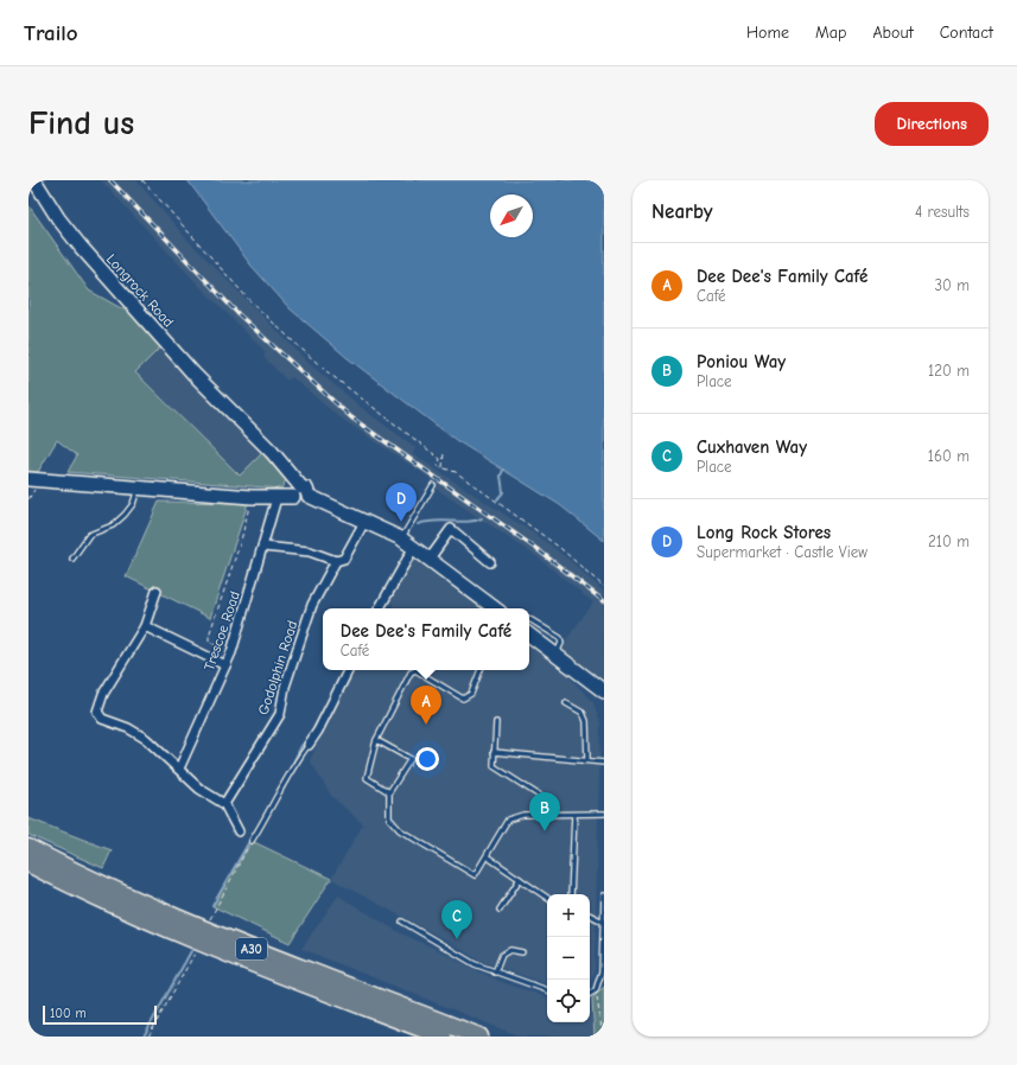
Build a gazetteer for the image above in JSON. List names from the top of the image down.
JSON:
{
  "streets": {
    "highway": ["A30"],
    "street": ["Longrock Road", "Trescoe Road", "Godolphin Road"]
  },
  "scale_bar": "100 m",
  "north": "bottom left",
  "page": {
    "header": "Trailo",
    "nav": [
      "Home",
      "Map",
      "About",
      "Contact"
    ],
    "buttons": "Directions",
    "title": "Find us",
    "heading": ["Nearby", "4 results"],
    "list": [
      {
        "mark": "A",
        "name": "Dee Dee's Family Café",
        "note": "Café",
        "value": "30 m"
      },
      {
        "mark": "B",
        "name": "Poniou Way",
        "note": "Place",
        "value": "120 m"
      },
      {
        "mark": "C",
        "name": "Cuxhaven Way",
        "note": "Place",
        "value": "160 m"
      },
      {
        "mark": "D",
        "name": "Long Rock Stores",
        "note": "Supermarket · Castle View",
        "value": "210 m"
      }
    ],
    "pins": [
      "D",
      "A",
      "B",
      "C"
    ],
    "popup": ["Dee Dee's Family Café", "Café"],
    "map_buttons": ["+", "−"],
    "scale": "100 m"
  }
}
